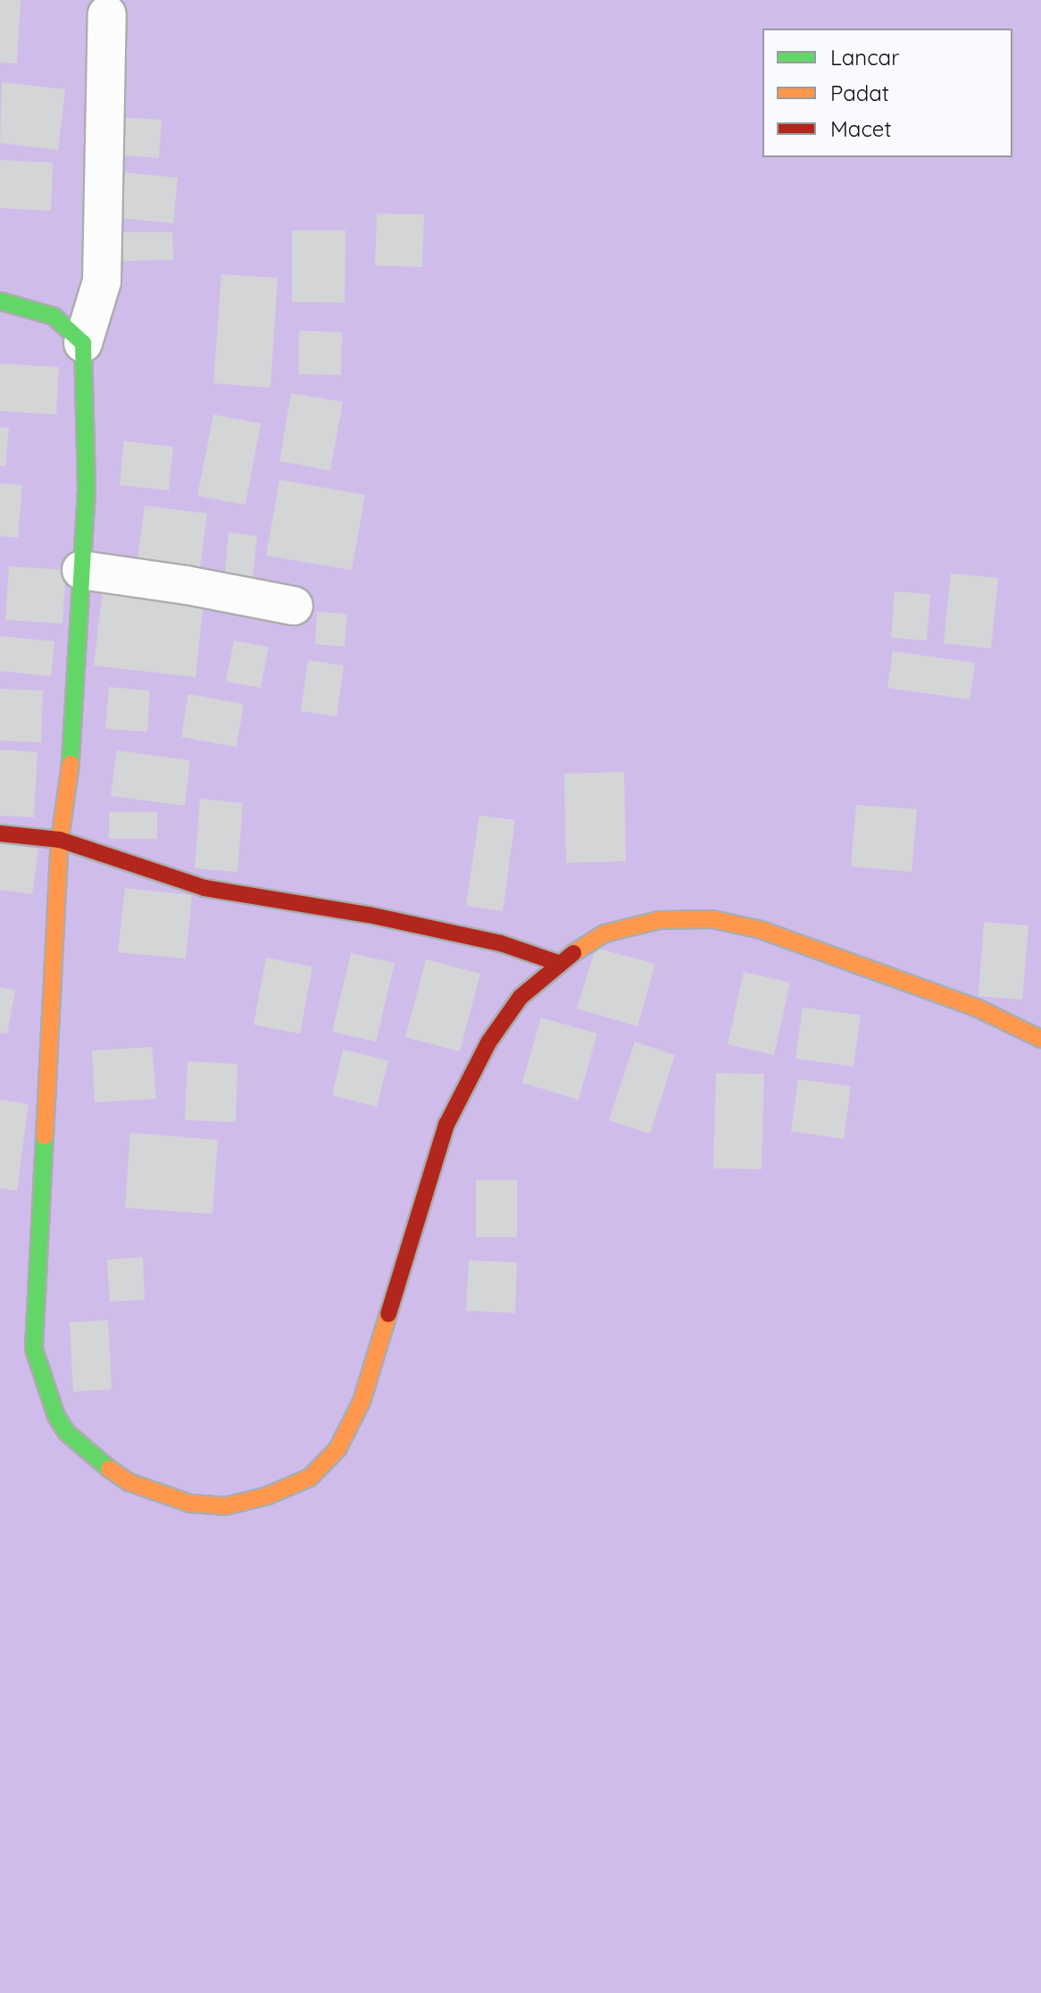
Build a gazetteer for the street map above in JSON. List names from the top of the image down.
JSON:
{
  "legend": ["Lancar", "Padat", "Macet"]
}
